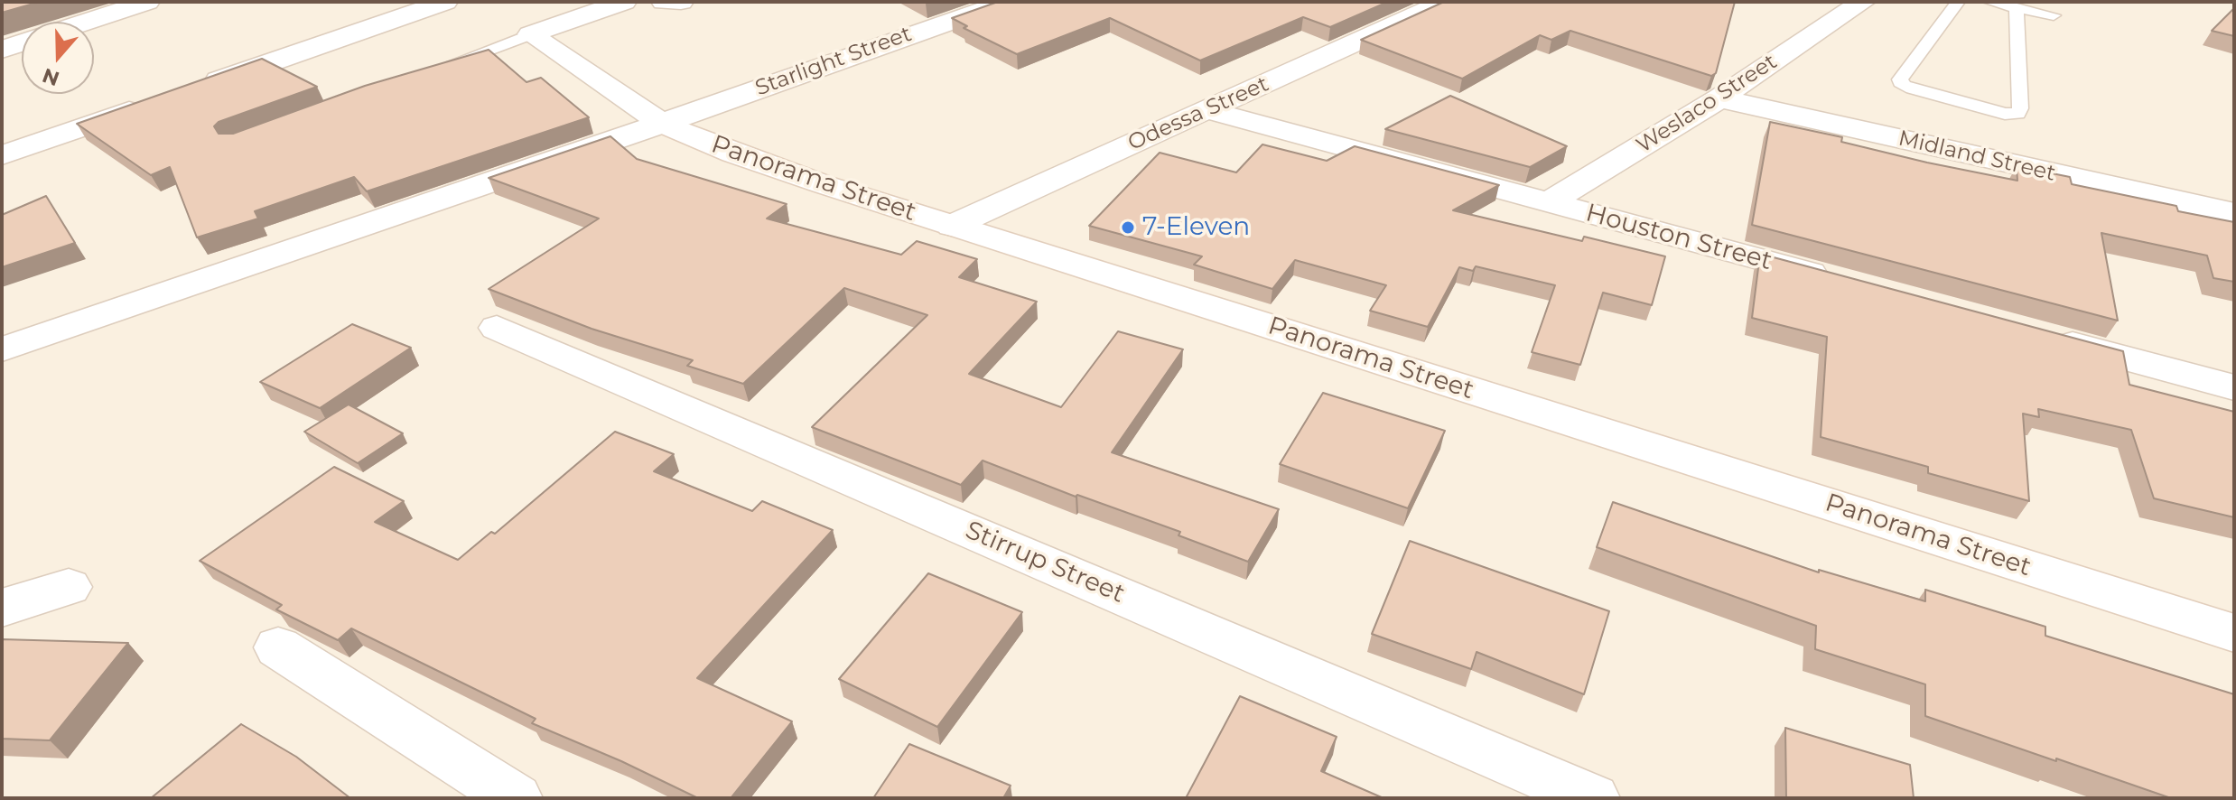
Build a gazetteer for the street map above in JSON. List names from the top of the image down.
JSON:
{
  "streets": {
    "street": [
      "Starlight Street",
      "Weslaco Street",
      "Odessa Street",
      "Midland Street",
      "Panorama Street",
      "Houston Street",
      "Stirrup Street"
    ]
  },
  "crossings": [
    ["Starlight Street", "Panorama Street"],
    ["Weslaco Street", "Midland Street"],
    ["Weslaco Street", "Houston Street"],
    ["Odessa Street", "Panorama Street"],
    ["Odessa Street", "Houston Street"]
  ],
  "places": ["7-Eleven"],
  "north": "bottom"
}
